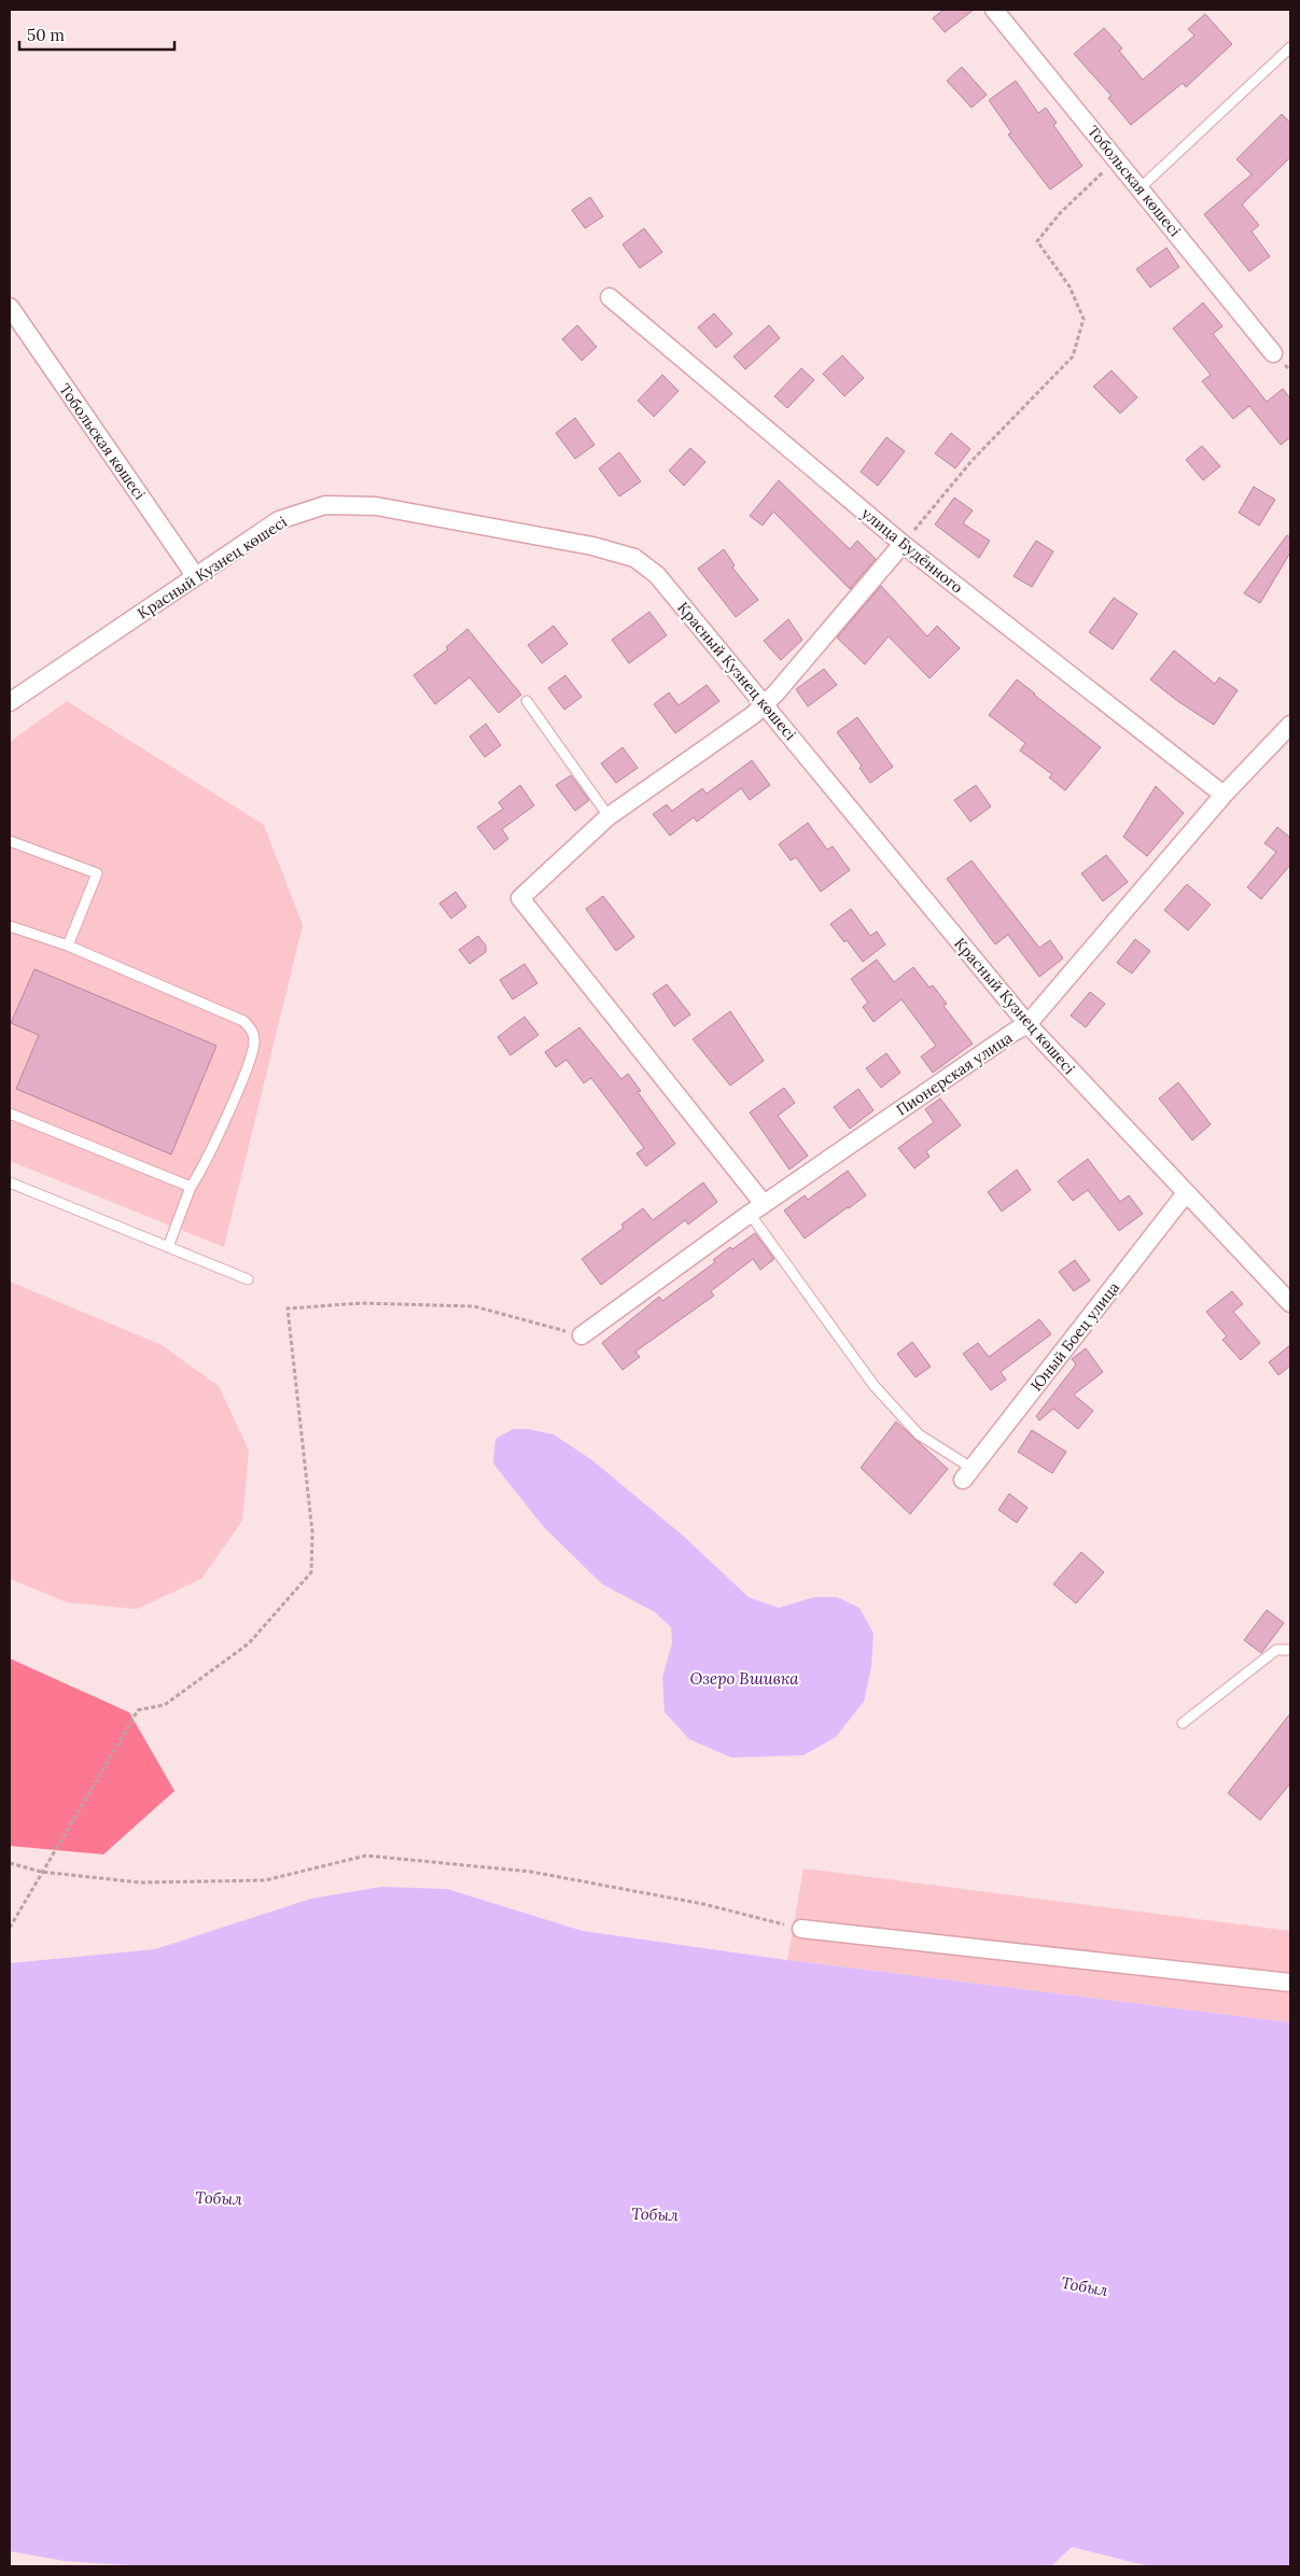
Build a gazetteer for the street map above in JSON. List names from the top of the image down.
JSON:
{
  "streets": {
    "street": [
      "Тобольская көшесі",
      "улица Будённого",
      "Красный Кузнец көшесі",
      "Пионерская улица",
      "Юный Боец улица"
    ]
  },
  "crossings": [
    ["Тобольская көшесі", "Красный Кузнец көшесі"],
    ["улица Будённого", "Пионерская улица"],
    ["Красный Кузнец көшесі", "Пионерская улица"],
    ["Красный Кузнец көшесі", "Юный Боец улица"]
  ],
  "water": ["Озеро Вшивка", "Тобыл"],
  "scale_bar": "50 m"
}
